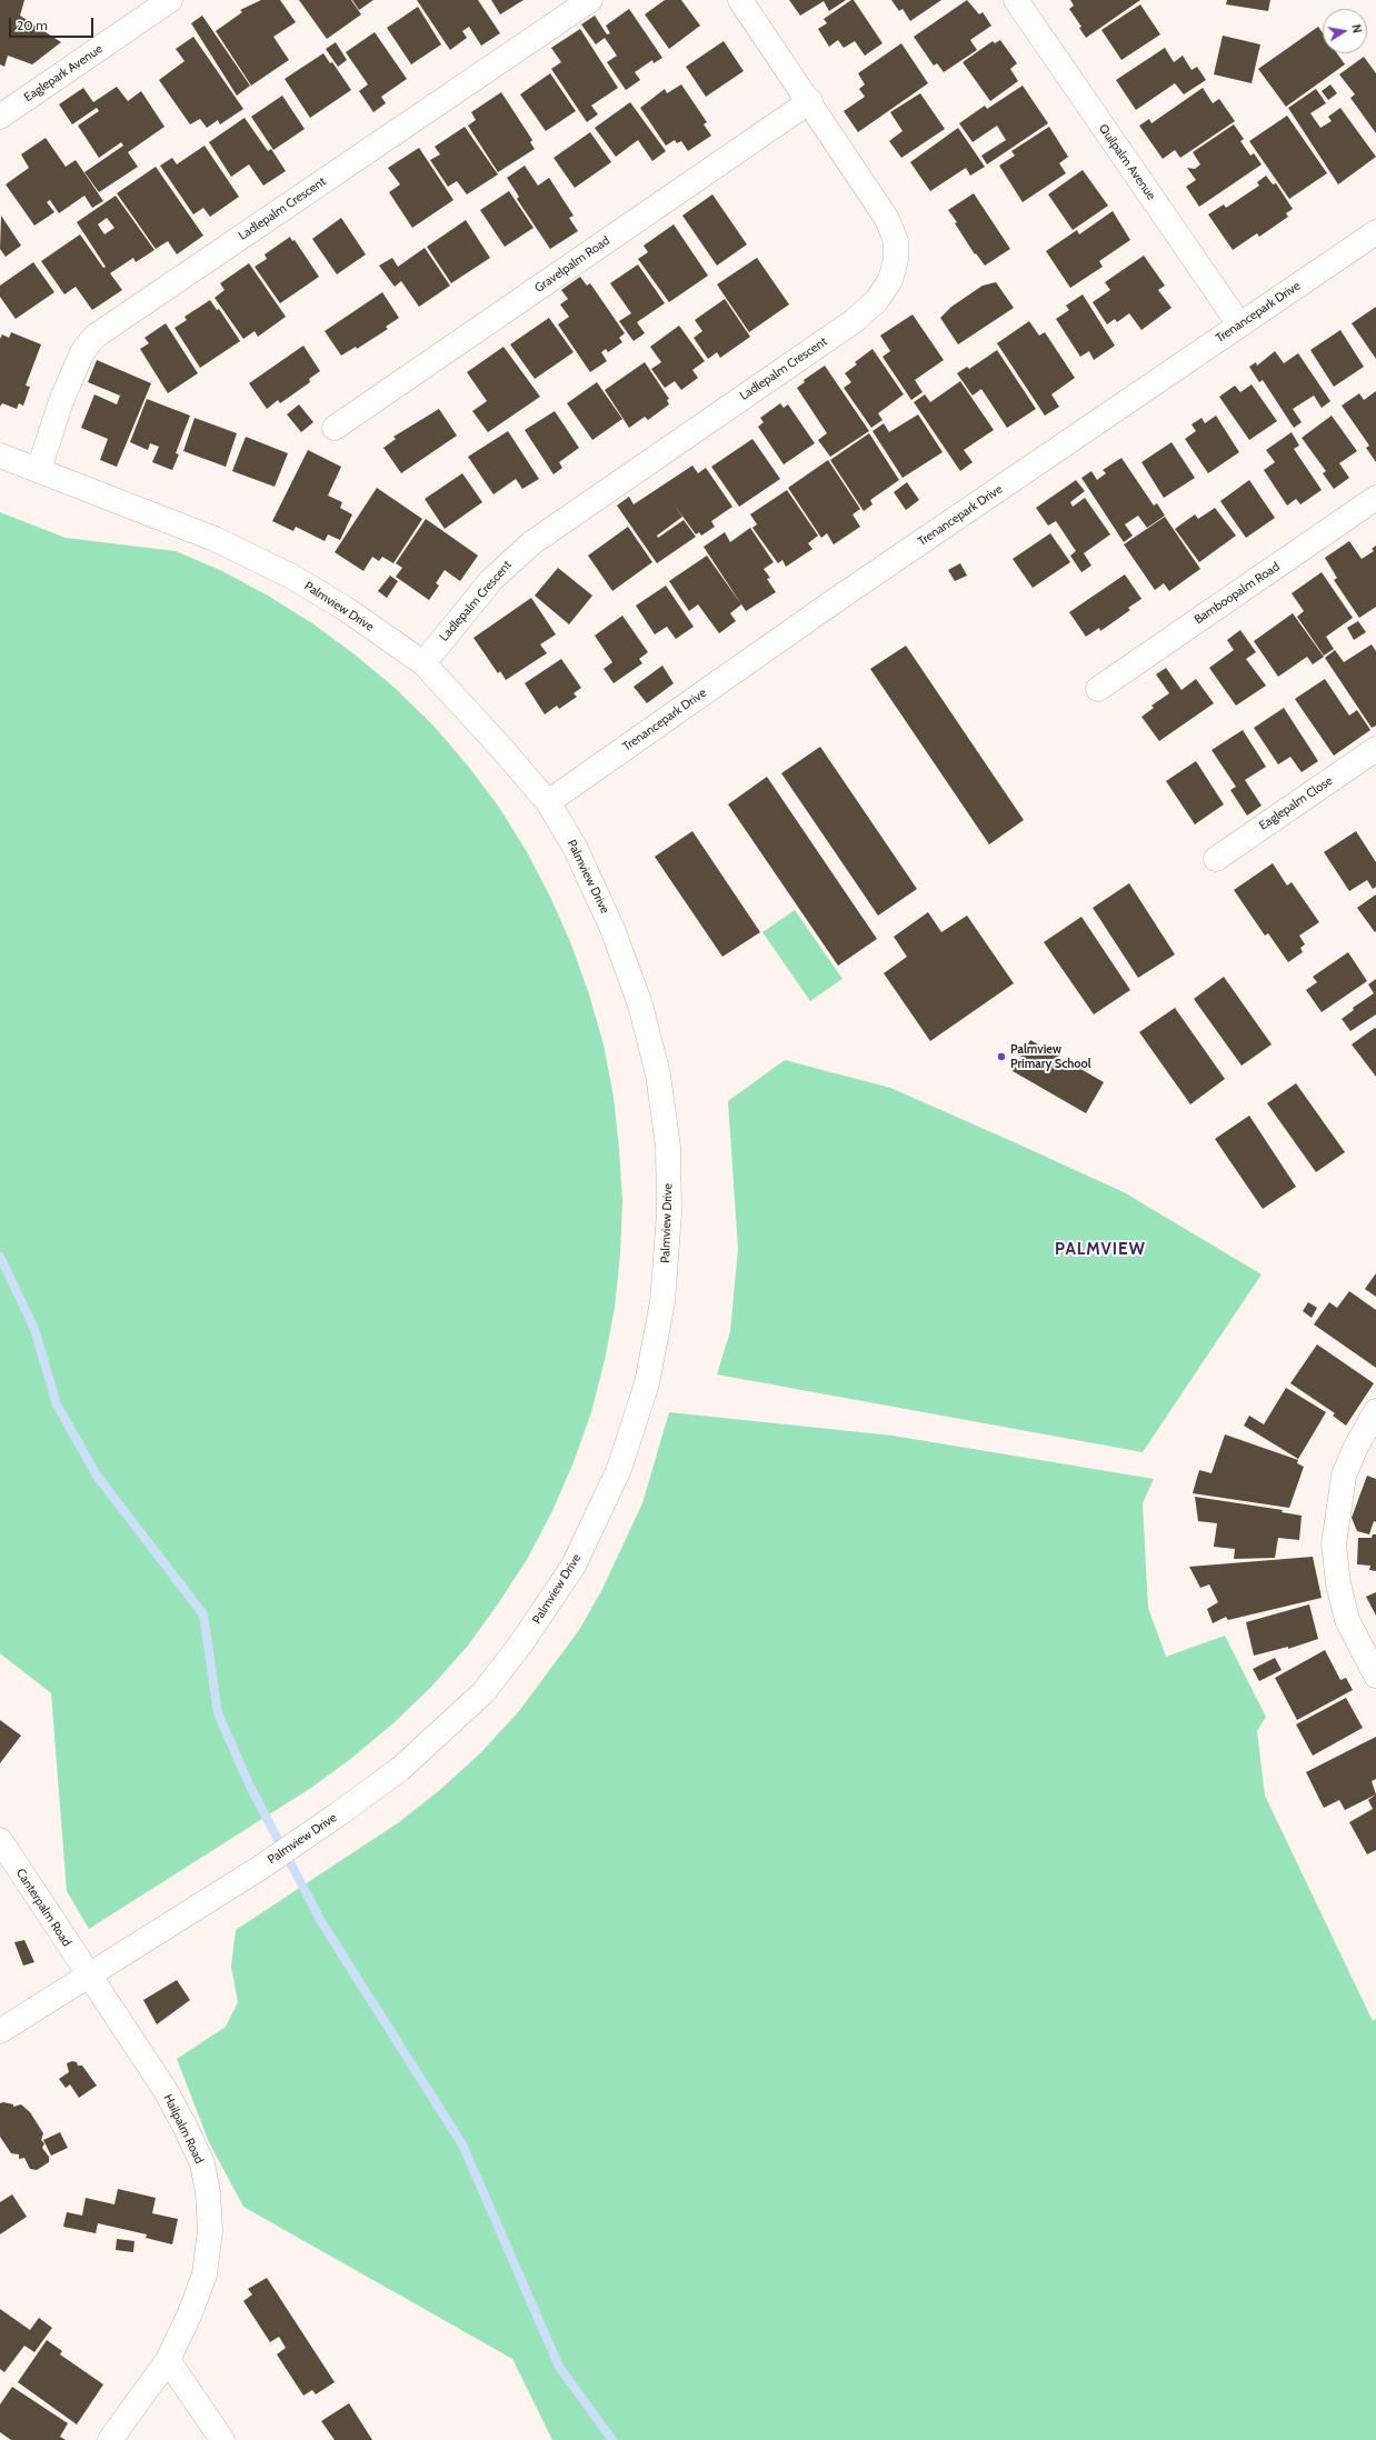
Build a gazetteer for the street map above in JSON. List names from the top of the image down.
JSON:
{
  "streets": {
    "street": [
      "Eaglepark Avenue",
      "Quilpalm Avenue",
      "Ladlepalm Crescent",
      "Gravelpalm Road",
      "Trenancepark Drive",
      "Bamboopalm Road",
      "Palmview Drive",
      "Eaglepalm Close",
      "Canterpalm Road",
      "Hailpalm Road"
    ]
  },
  "crossings": [
    ["Quilpalm Avenue", "Trenancepark Drive"],
    ["Ladlepalm Crescent", "Gravelpalm Road"],
    ["Ladlepalm Crescent", "Palmview Drive"],
    ["Trenancepark Drive", "Palmview Drive"],
    ["Palmview Drive", "Canterpalm Road"],
    ["Palmview Drive", "Hailpalm Road"],
    ["Canterpalm Road", "Hailpalm Road"]
  ],
  "districts": ["PALMVIEW"],
  "places": ["Palmview Primary School"],
  "scale_bar": "20 m",
  "north": "right"
}
